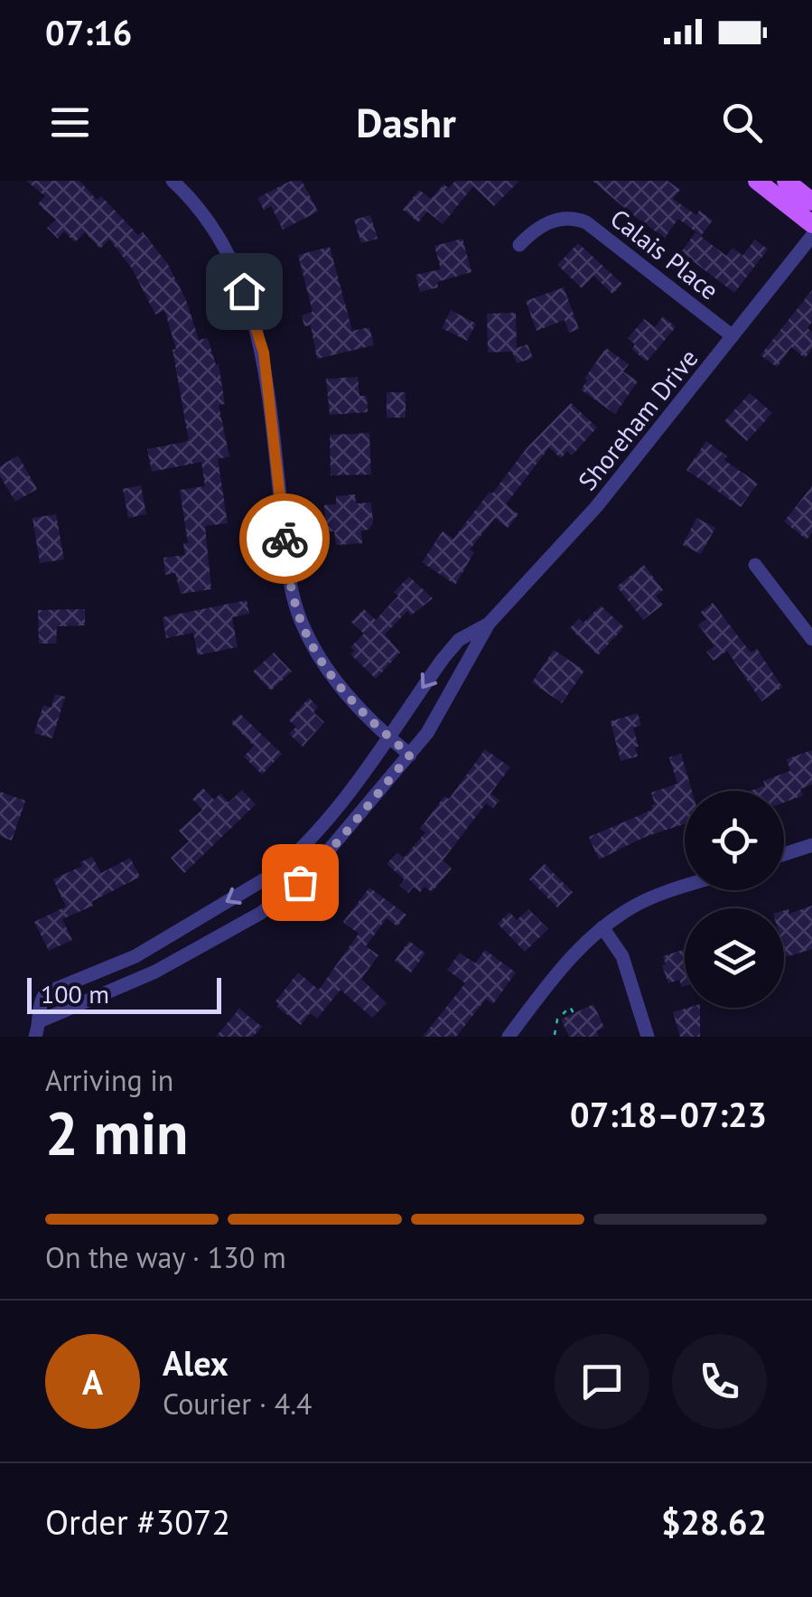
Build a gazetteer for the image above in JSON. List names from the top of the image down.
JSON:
{
  "streets": {
    "street": ["Calais Place", "Shoreham Drive"]
  },
  "crossings": [
    ["Calais Place", "Shoreham Drive"]
  ],
  "scale_bar": "100 m",
  "page": {
    "status": "07:16",
    "header": "Dashr",
    "scale": "100 m",
    "heading": ["2 min", "Arriving in", "07:18–07:23"],
    "panel": [
      "Alex",
      "Courier · 4.4",
      "Order #3072",
      "$28.62"
    ],
    "bar": "On the way · 130 m",
    "round": "A"
  }
}
